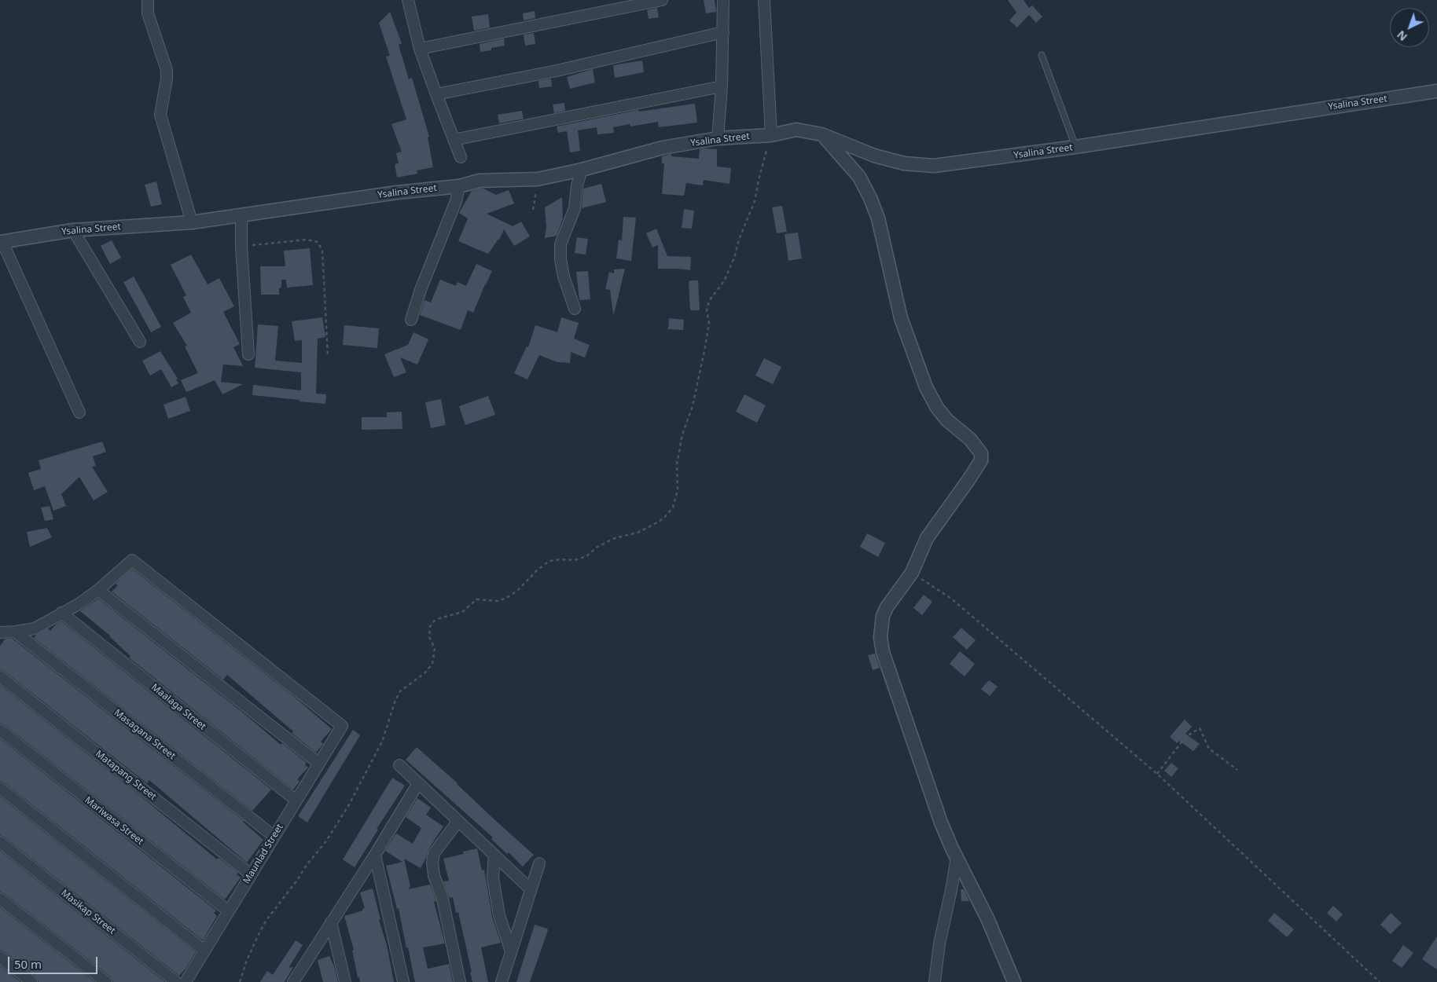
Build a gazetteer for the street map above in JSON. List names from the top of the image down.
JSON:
{
  "streets": {
    "street": [
      "Ysalina Street",
      "Maalaga Street",
      "Masagana Street",
      "Matapang Street",
      "Mariwasa Street",
      "Maunlad Street",
      "Masikap Street"
    ]
  },
  "crossings": [
    ["Maalaga Street", "Maunlad Street"],
    ["Masagana Street", "Maunlad Street"],
    ["Matapang Street", "Maunlad Street"],
    ["Mariwasa Street", "Maunlad Street"]
  ],
  "scale_bar": "50 m",
  "north": "bottom left"
}
